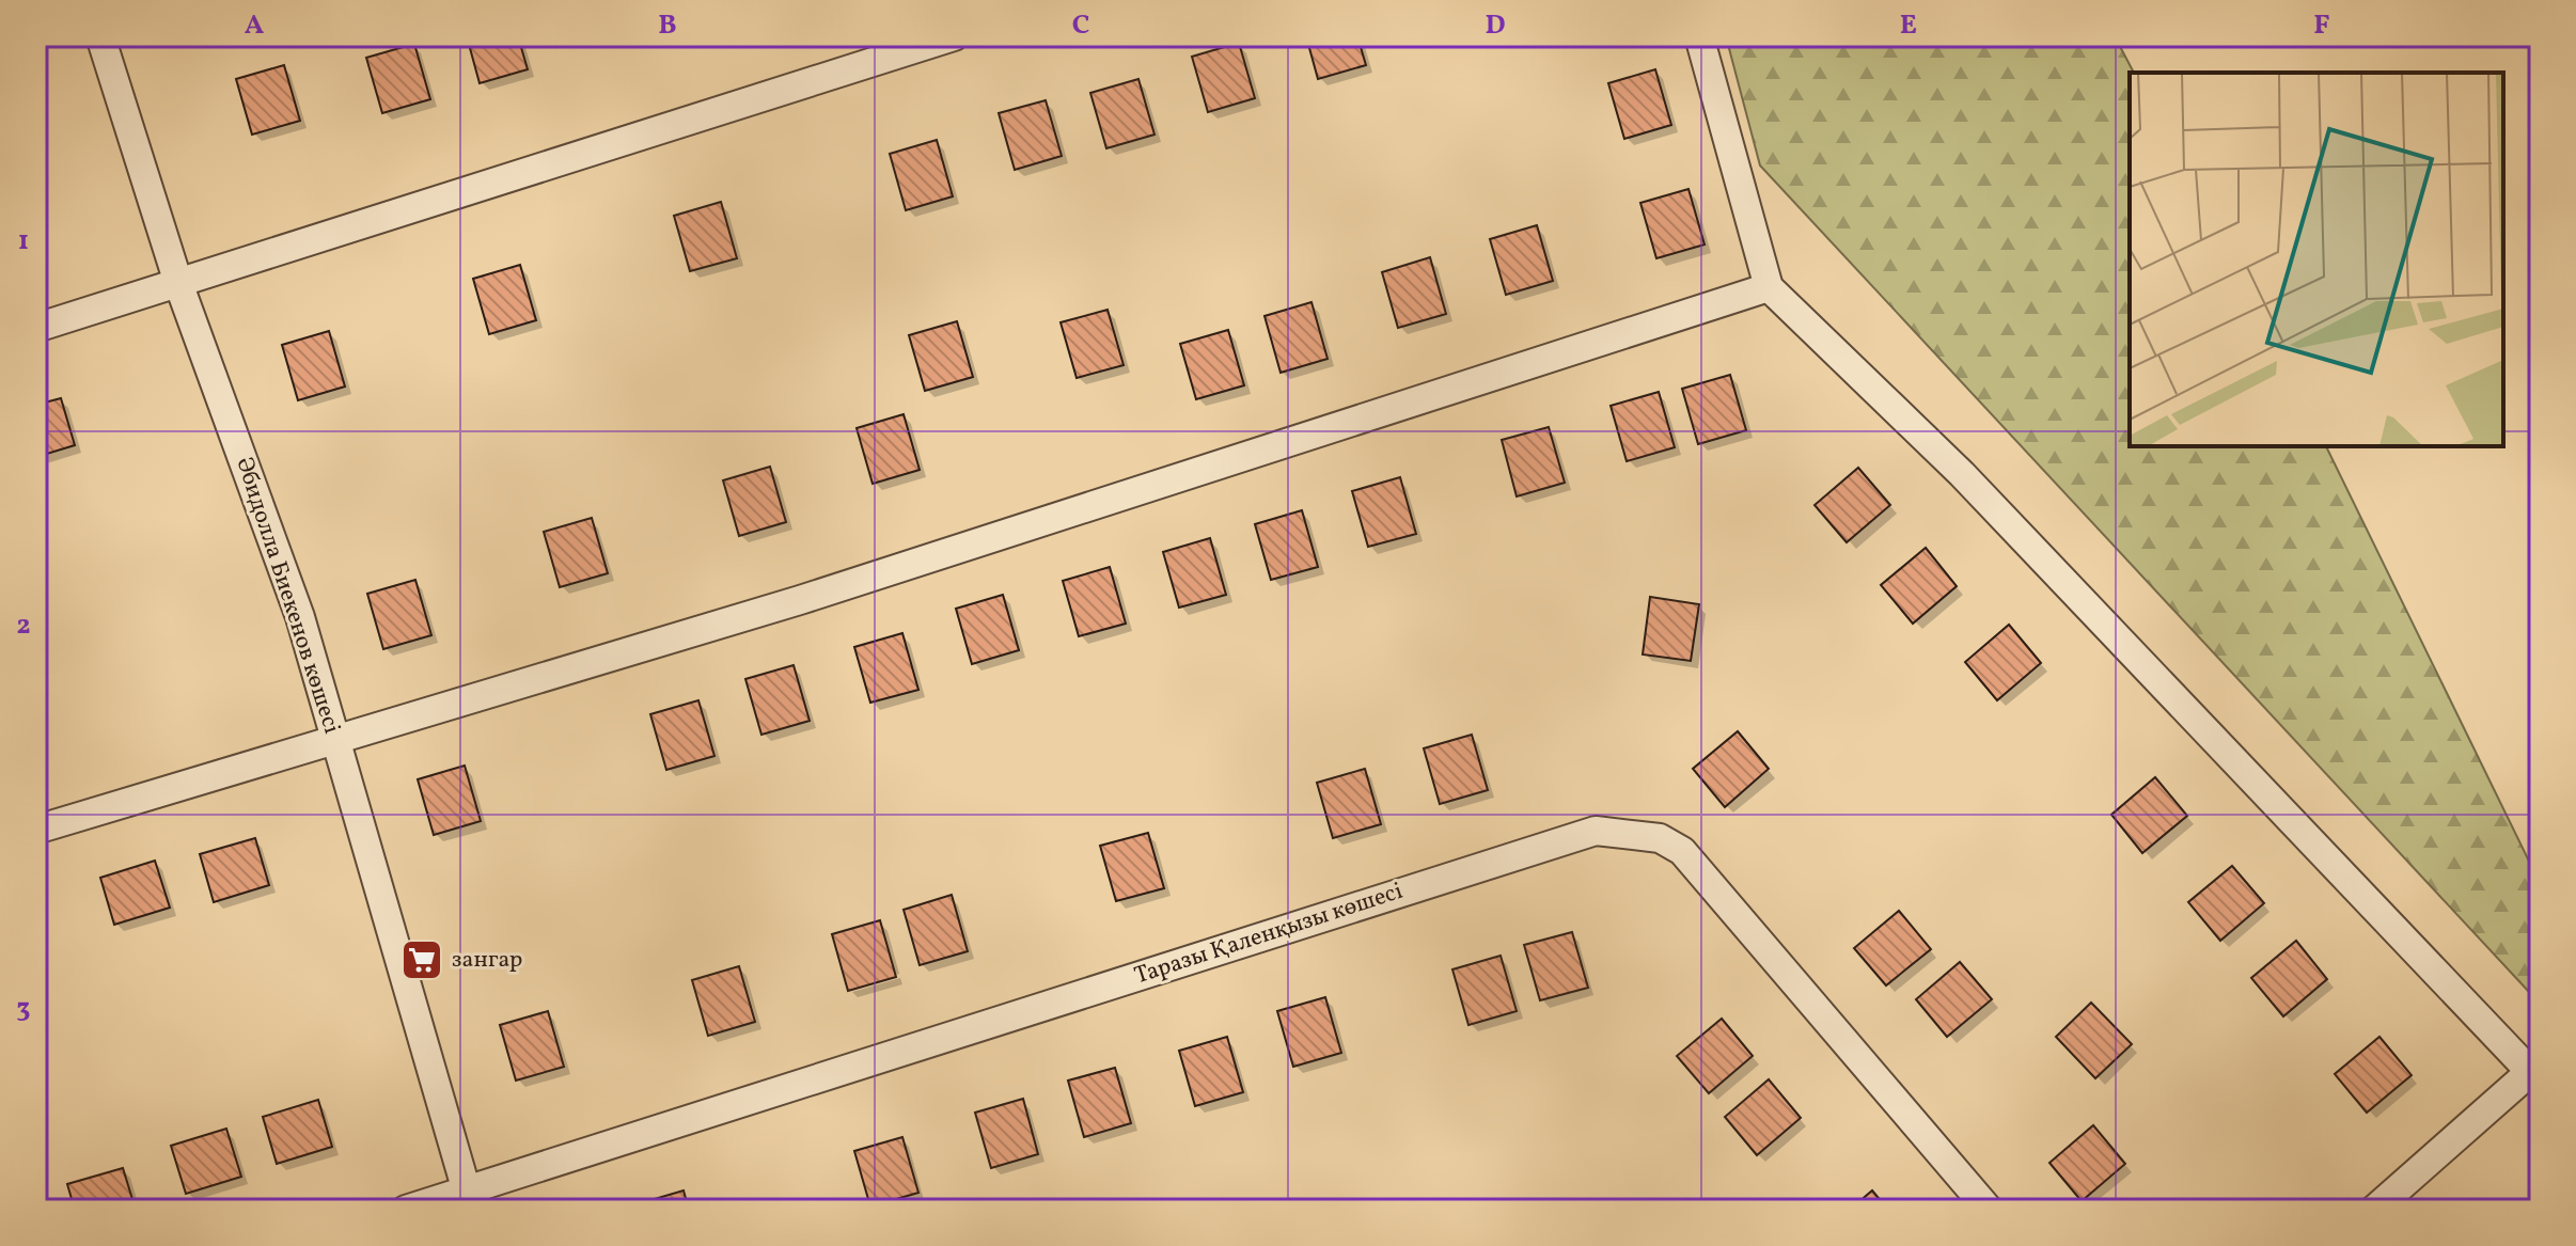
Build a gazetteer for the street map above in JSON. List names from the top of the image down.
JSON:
{
  "streets": {
    "street": ["Әбидолла Биекенов көшесі", "Таразы Қаленқызы көшесі"]
  },
  "crossings": [
    ["Әбидолла Биекенов көшесі", "Таразы Қаленқызы көшесі"]
  ],
  "places": {
    "supermarket": ["зангар"]
  },
  "grid": {
    "columns": [
      "A",
      "B",
      "C",
      "D",
      "E",
      "F"
    ],
    "rows": ["1", "2", "3"]
  }
}
